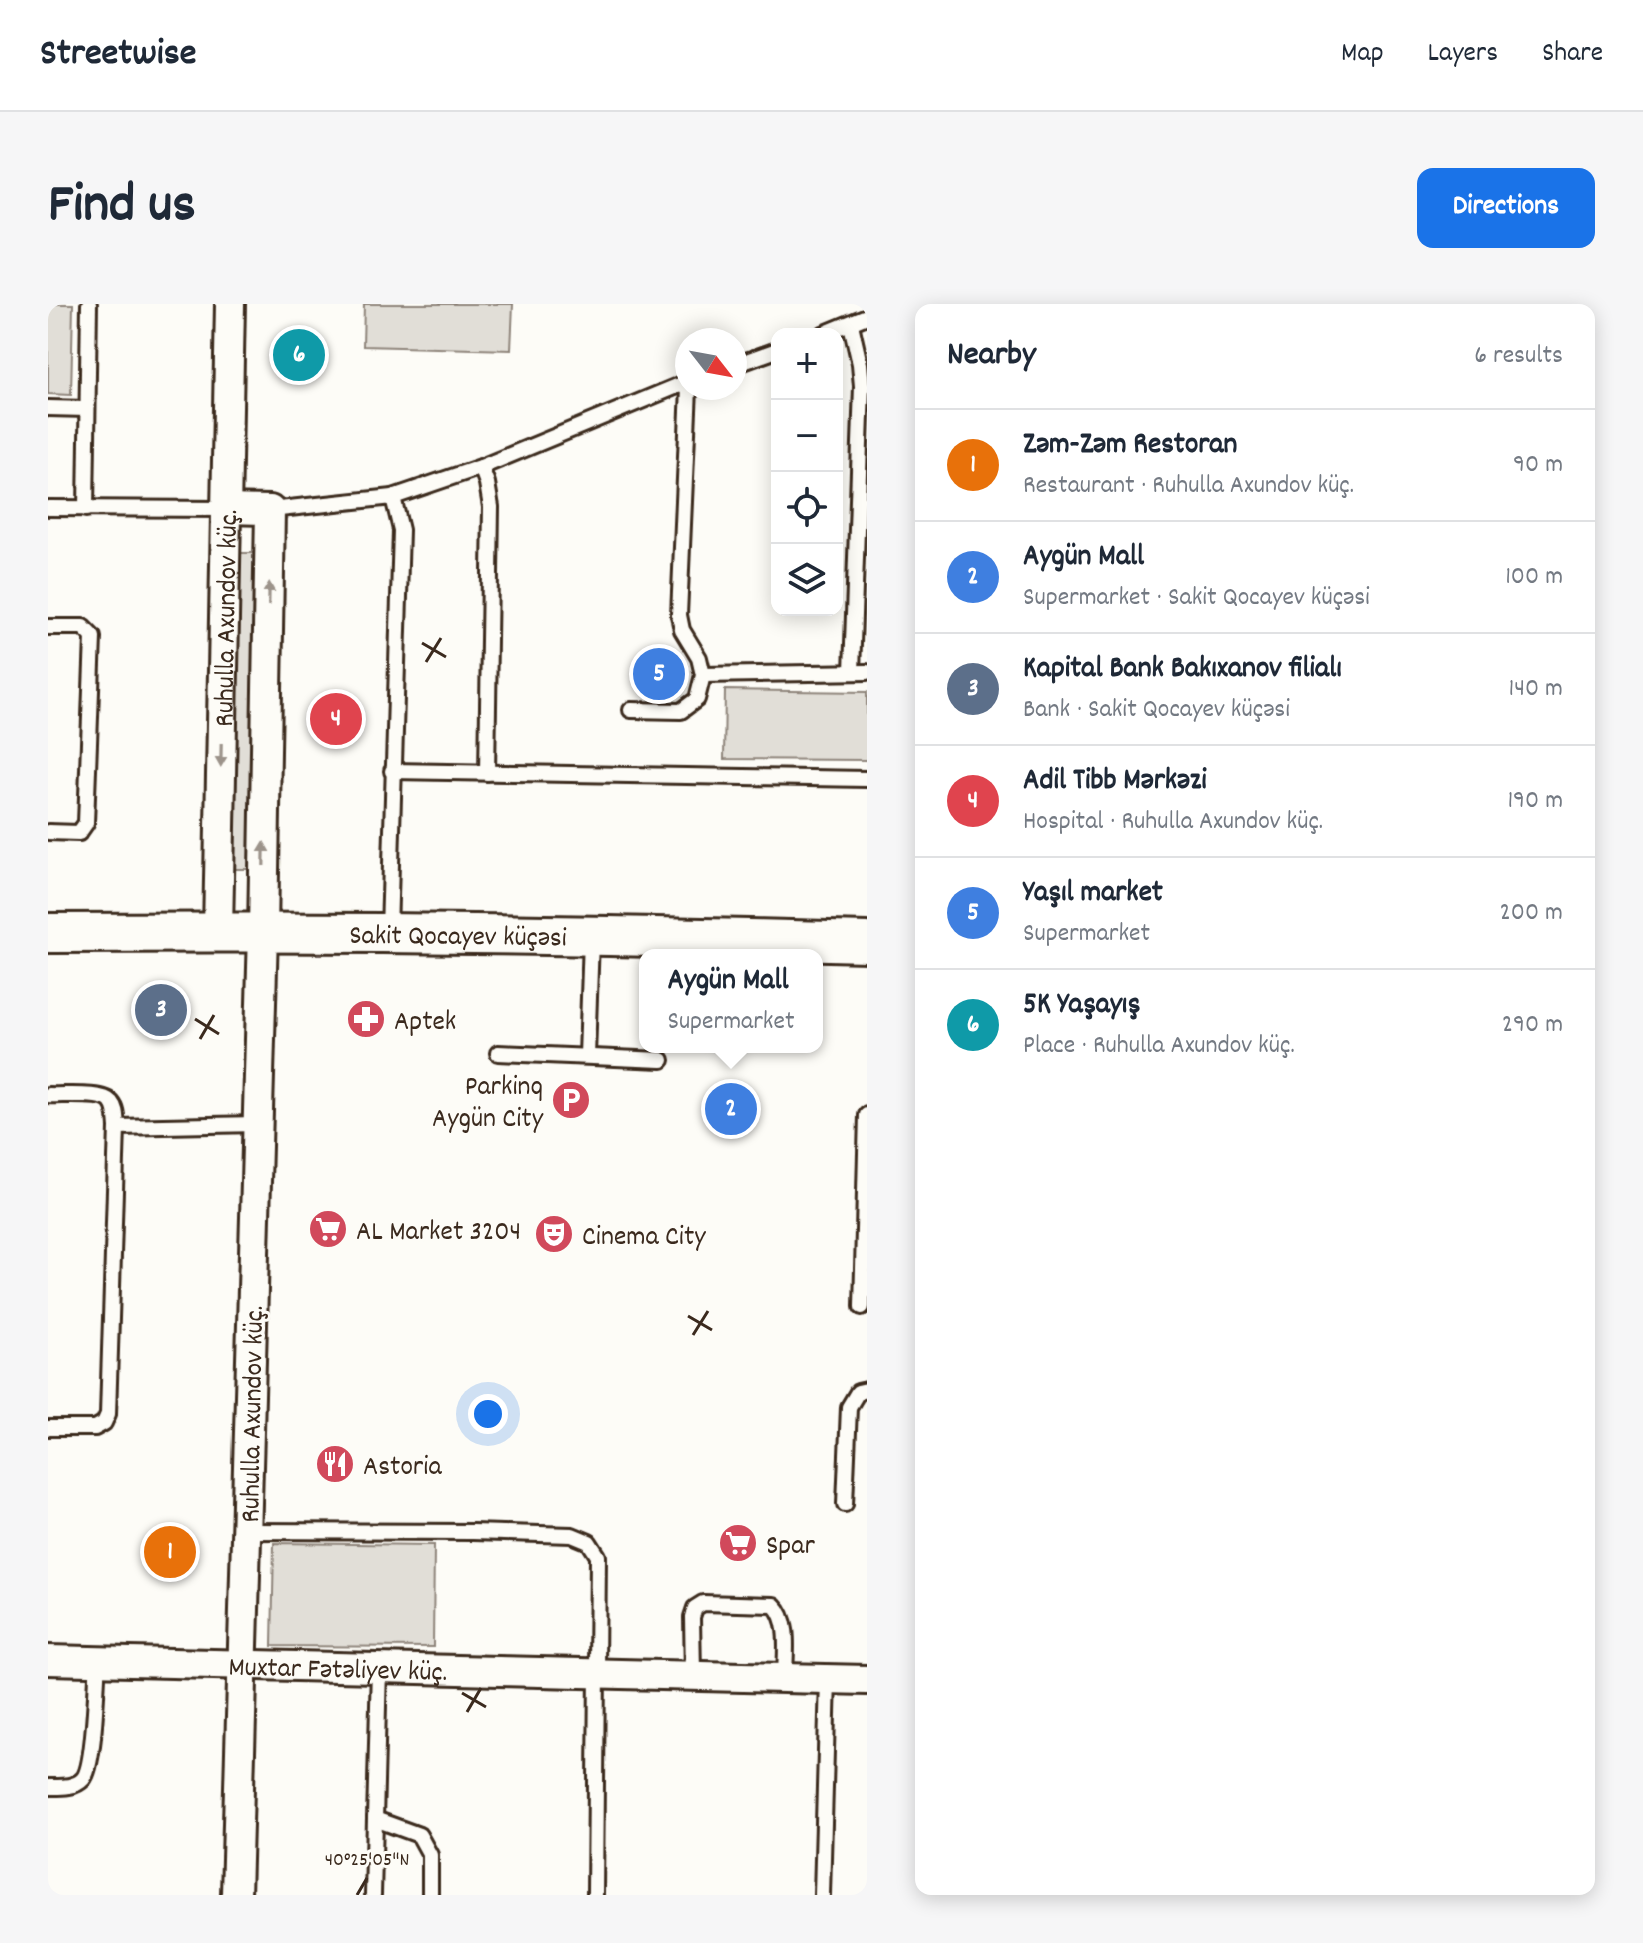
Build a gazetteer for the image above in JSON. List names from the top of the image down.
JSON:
{
  "streets": {
    "street": ["Ruhulla Axundov küç.", "Sakit Qocayev küçəsi", "Muxtar Fətəliyev küç."]
  },
  "crossings": [
    ["Ruhulla Axundov küç.", "Sakit Qocayev küçəsi"],
    ["Ruhulla Axundov küç.", "Muxtar Fətəliyev küç."]
  ],
  "places": {
    "pharmacy": ["Aptek"],
    "parking": ["Parkinq Aygün City"],
    "supermarket": ["AL Market 3204", "Spar"],
    "theatre": ["Cinema City"],
    "restaurant": ["Astoria"]
  },
  "north": "bottom right",
  "page": {
    "header": "Streetwise",
    "nav": ["Map", "Layers", "Share"],
    "title": "Find us",
    "buttons": "Directions",
    "heading": ["Nearby", "6 results"],
    "pins": [
      "6",
      "5",
      "4",
      "3",
      "2",
      "1"
    ],
    "map_buttons": ["+", "−"],
    "list": [
      {
        "mark": "1",
        "name": "Zəm-Zəm Restoran",
        "note": "Restaurant · Ruhulla Axundov küç.",
        "value": "90 m"
      },
      {
        "mark": "2",
        "name": "Aygün Mall",
        "note": "Supermarket · Sakit Qocayev küçəsi",
        "value": "100 m"
      },
      {
        "mark": "3",
        "name": "Kapital Bank Bakıxanov filialı",
        "note": "Bank · Sakit Qocayev küçəsi",
        "value": "140 m"
      },
      {
        "mark": "4",
        "name": "Adil Tibb Mərkəzi",
        "note": "Hospital · Ruhulla Axundov küç.",
        "value": "190 m"
      },
      {
        "mark": "5",
        "name": "Yaşıl market",
        "note": "Supermarket",
        "value": "200 m"
      },
      {
        "mark": "6",
        "name": "5K Yaşayış",
        "note": "Place · Ruhulla Axundov küç.",
        "value": "290 m"
      }
    ],
    "popup": ["Aygün Mall", "Supermarket"]
  },
  "coordinates": ["40°25'05\"N"]
}
